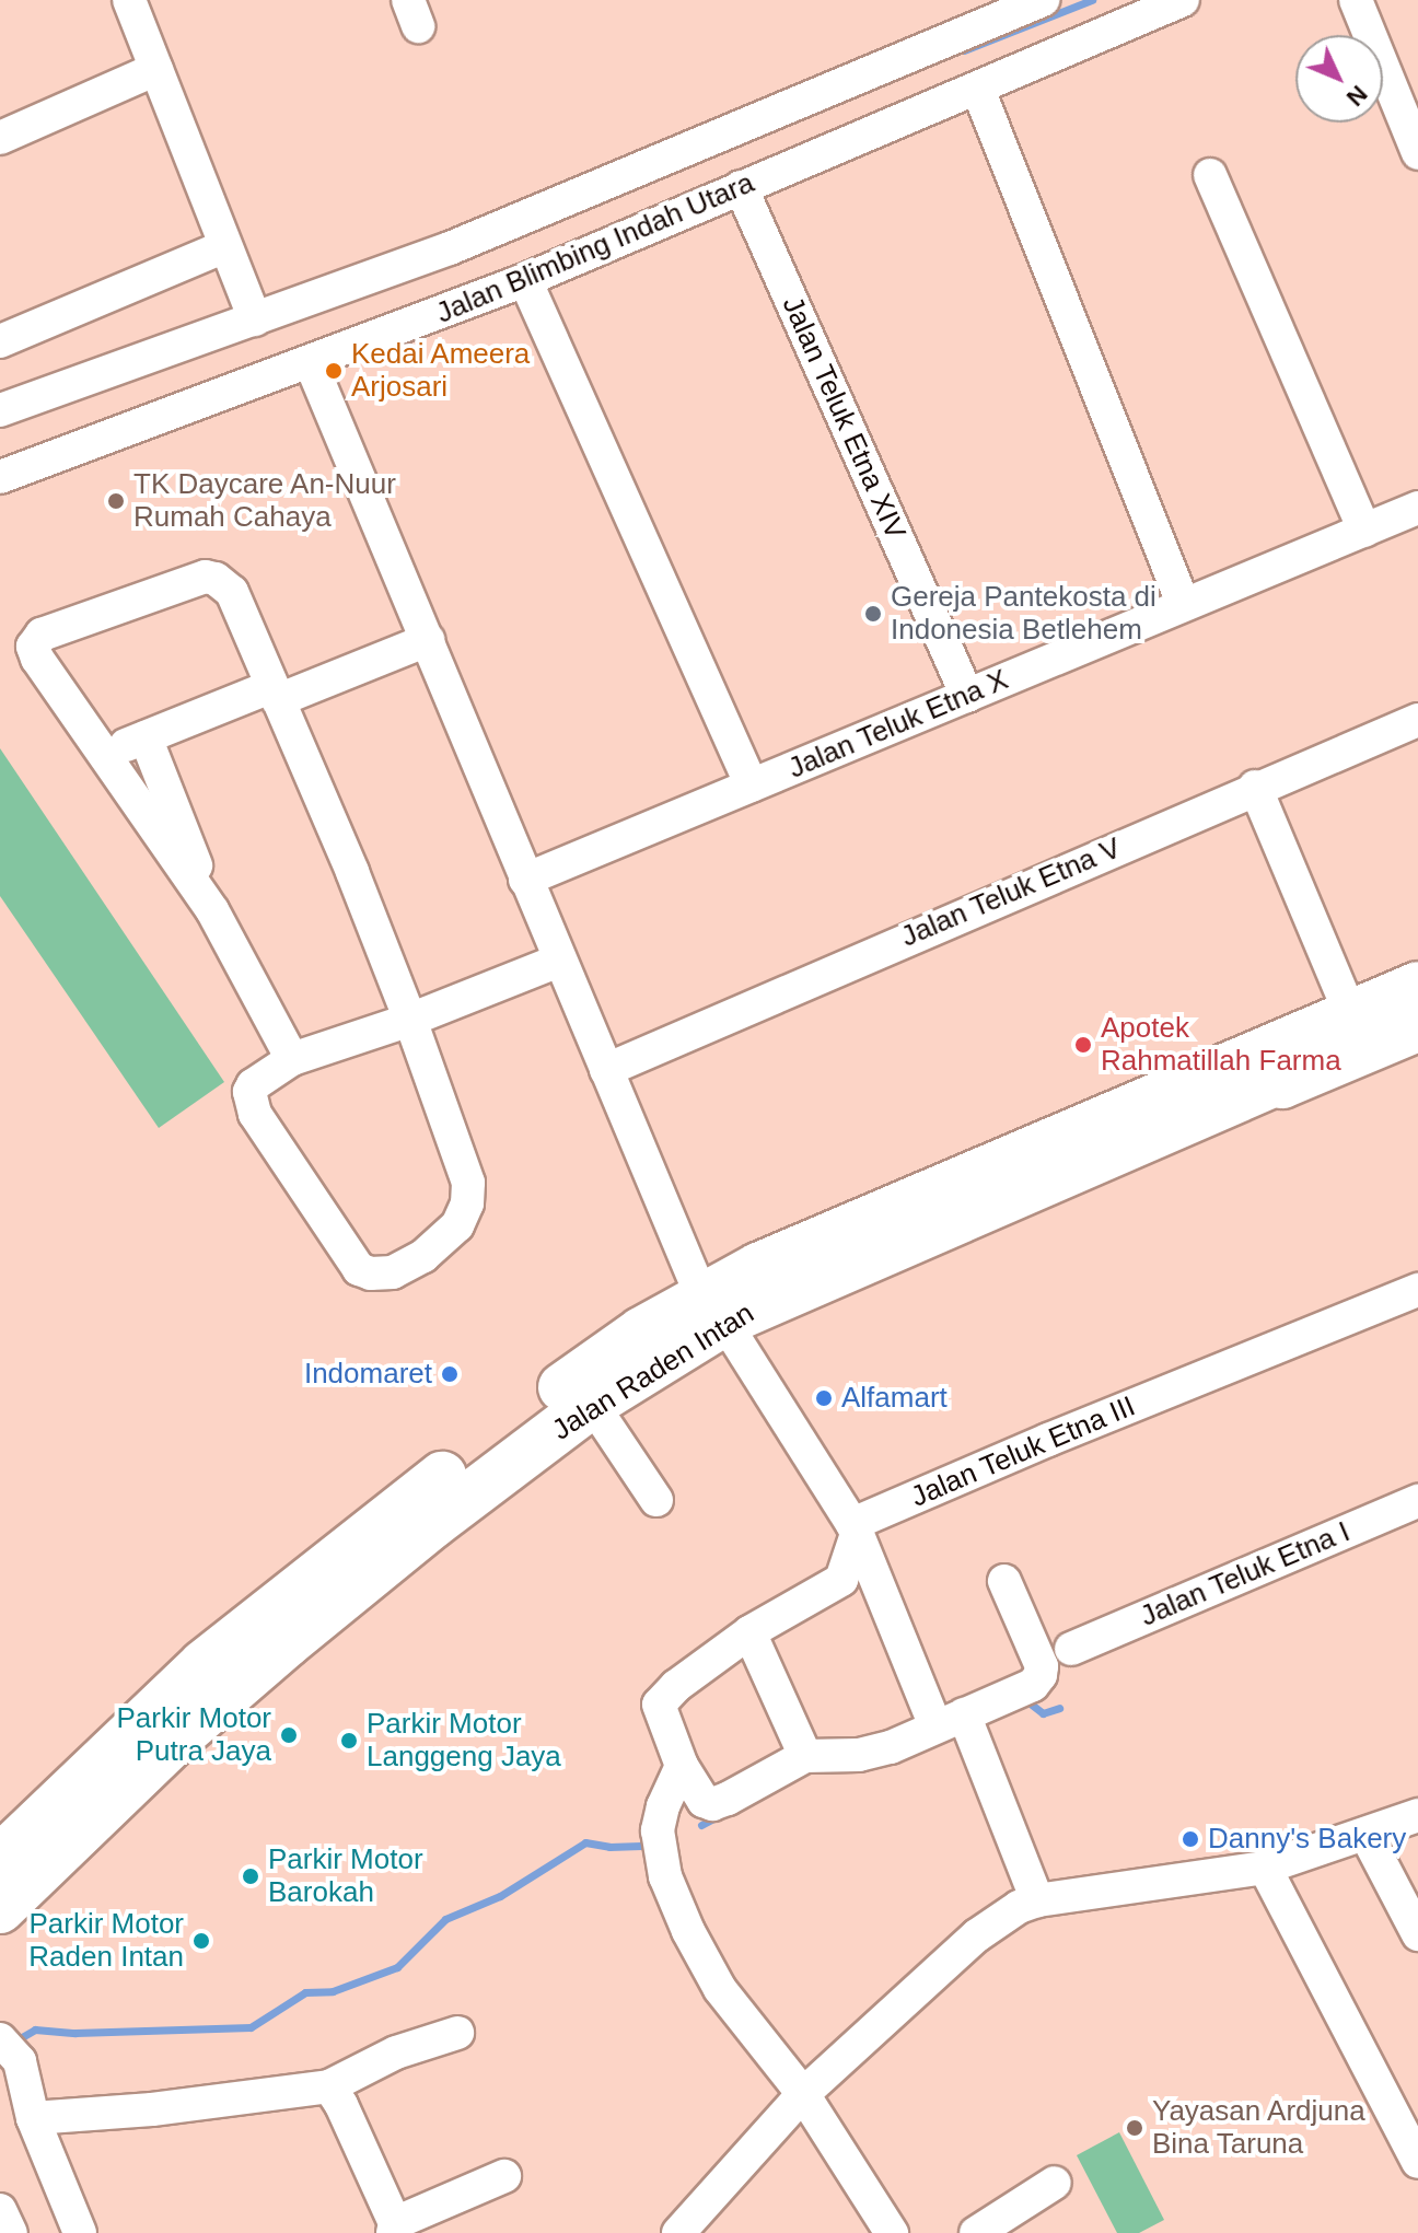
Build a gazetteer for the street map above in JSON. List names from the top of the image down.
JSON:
{
  "streets": {
    "highway": ["Jalan Raden Intan"],
    "street": [
      "Jalan Blimbing Indah Utara",
      "Jalan Teluk Etna XIV",
      "Jalan Teluk Etna X",
      "Jalan Teluk Etna V",
      "Jalan Teluk Etna III",
      "Jalan Teluk Etna I"
    ]
  },
  "crossings": [
    ["Jalan Blimbing Indah Utara", "Jalan Teluk Etna XIV"],
    ["Jalan Teluk Etna XIV", "Jalan Teluk Etna X"]
  ],
  "places": [
    "Kedai Ameera Arjosari",
    "TK Daycare An-Nuur Rumah Cahaya",
    "Gereja Pantekosta di Indonesia Betlehem",
    "Apotek Rahmatillah Farma",
    "Indomaret",
    "Alfamart",
    "Parkir Motor Putra Jaya",
    "Parkir Motor Langgeng Jaya",
    "Danny's Bakery",
    "Parkir Motor Barokah",
    "Parkir Motor Raden Intan",
    "Yayasan Ardjuna Bina Taruna"
  ],
  "north": "bottom right"
}
